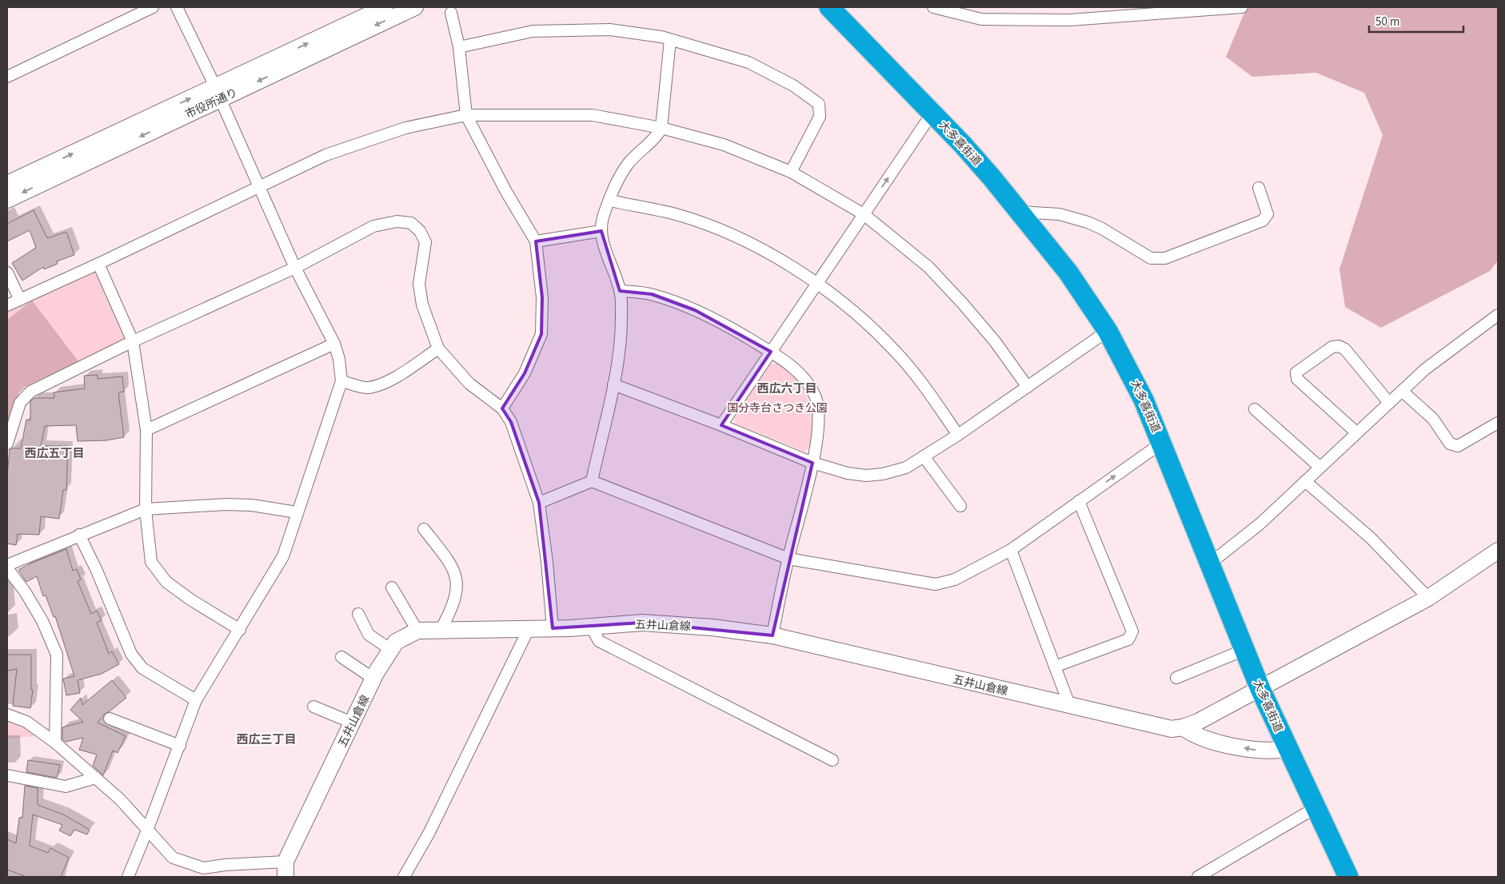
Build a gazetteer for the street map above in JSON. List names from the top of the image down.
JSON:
{
  "streets": {
    "highway": ["大多喜街道"],
    "main road": ["市役所通り", "五井山倉線"]
  },
  "crossings": [
    ["大多喜街道", "五井山倉線"]
  ],
  "districts": ["西広六丁目", "西広五丁目", "西広三丁目"],
  "parks": ["国分寺台さつき公園"],
  "scale_bar": "50 m"
}
